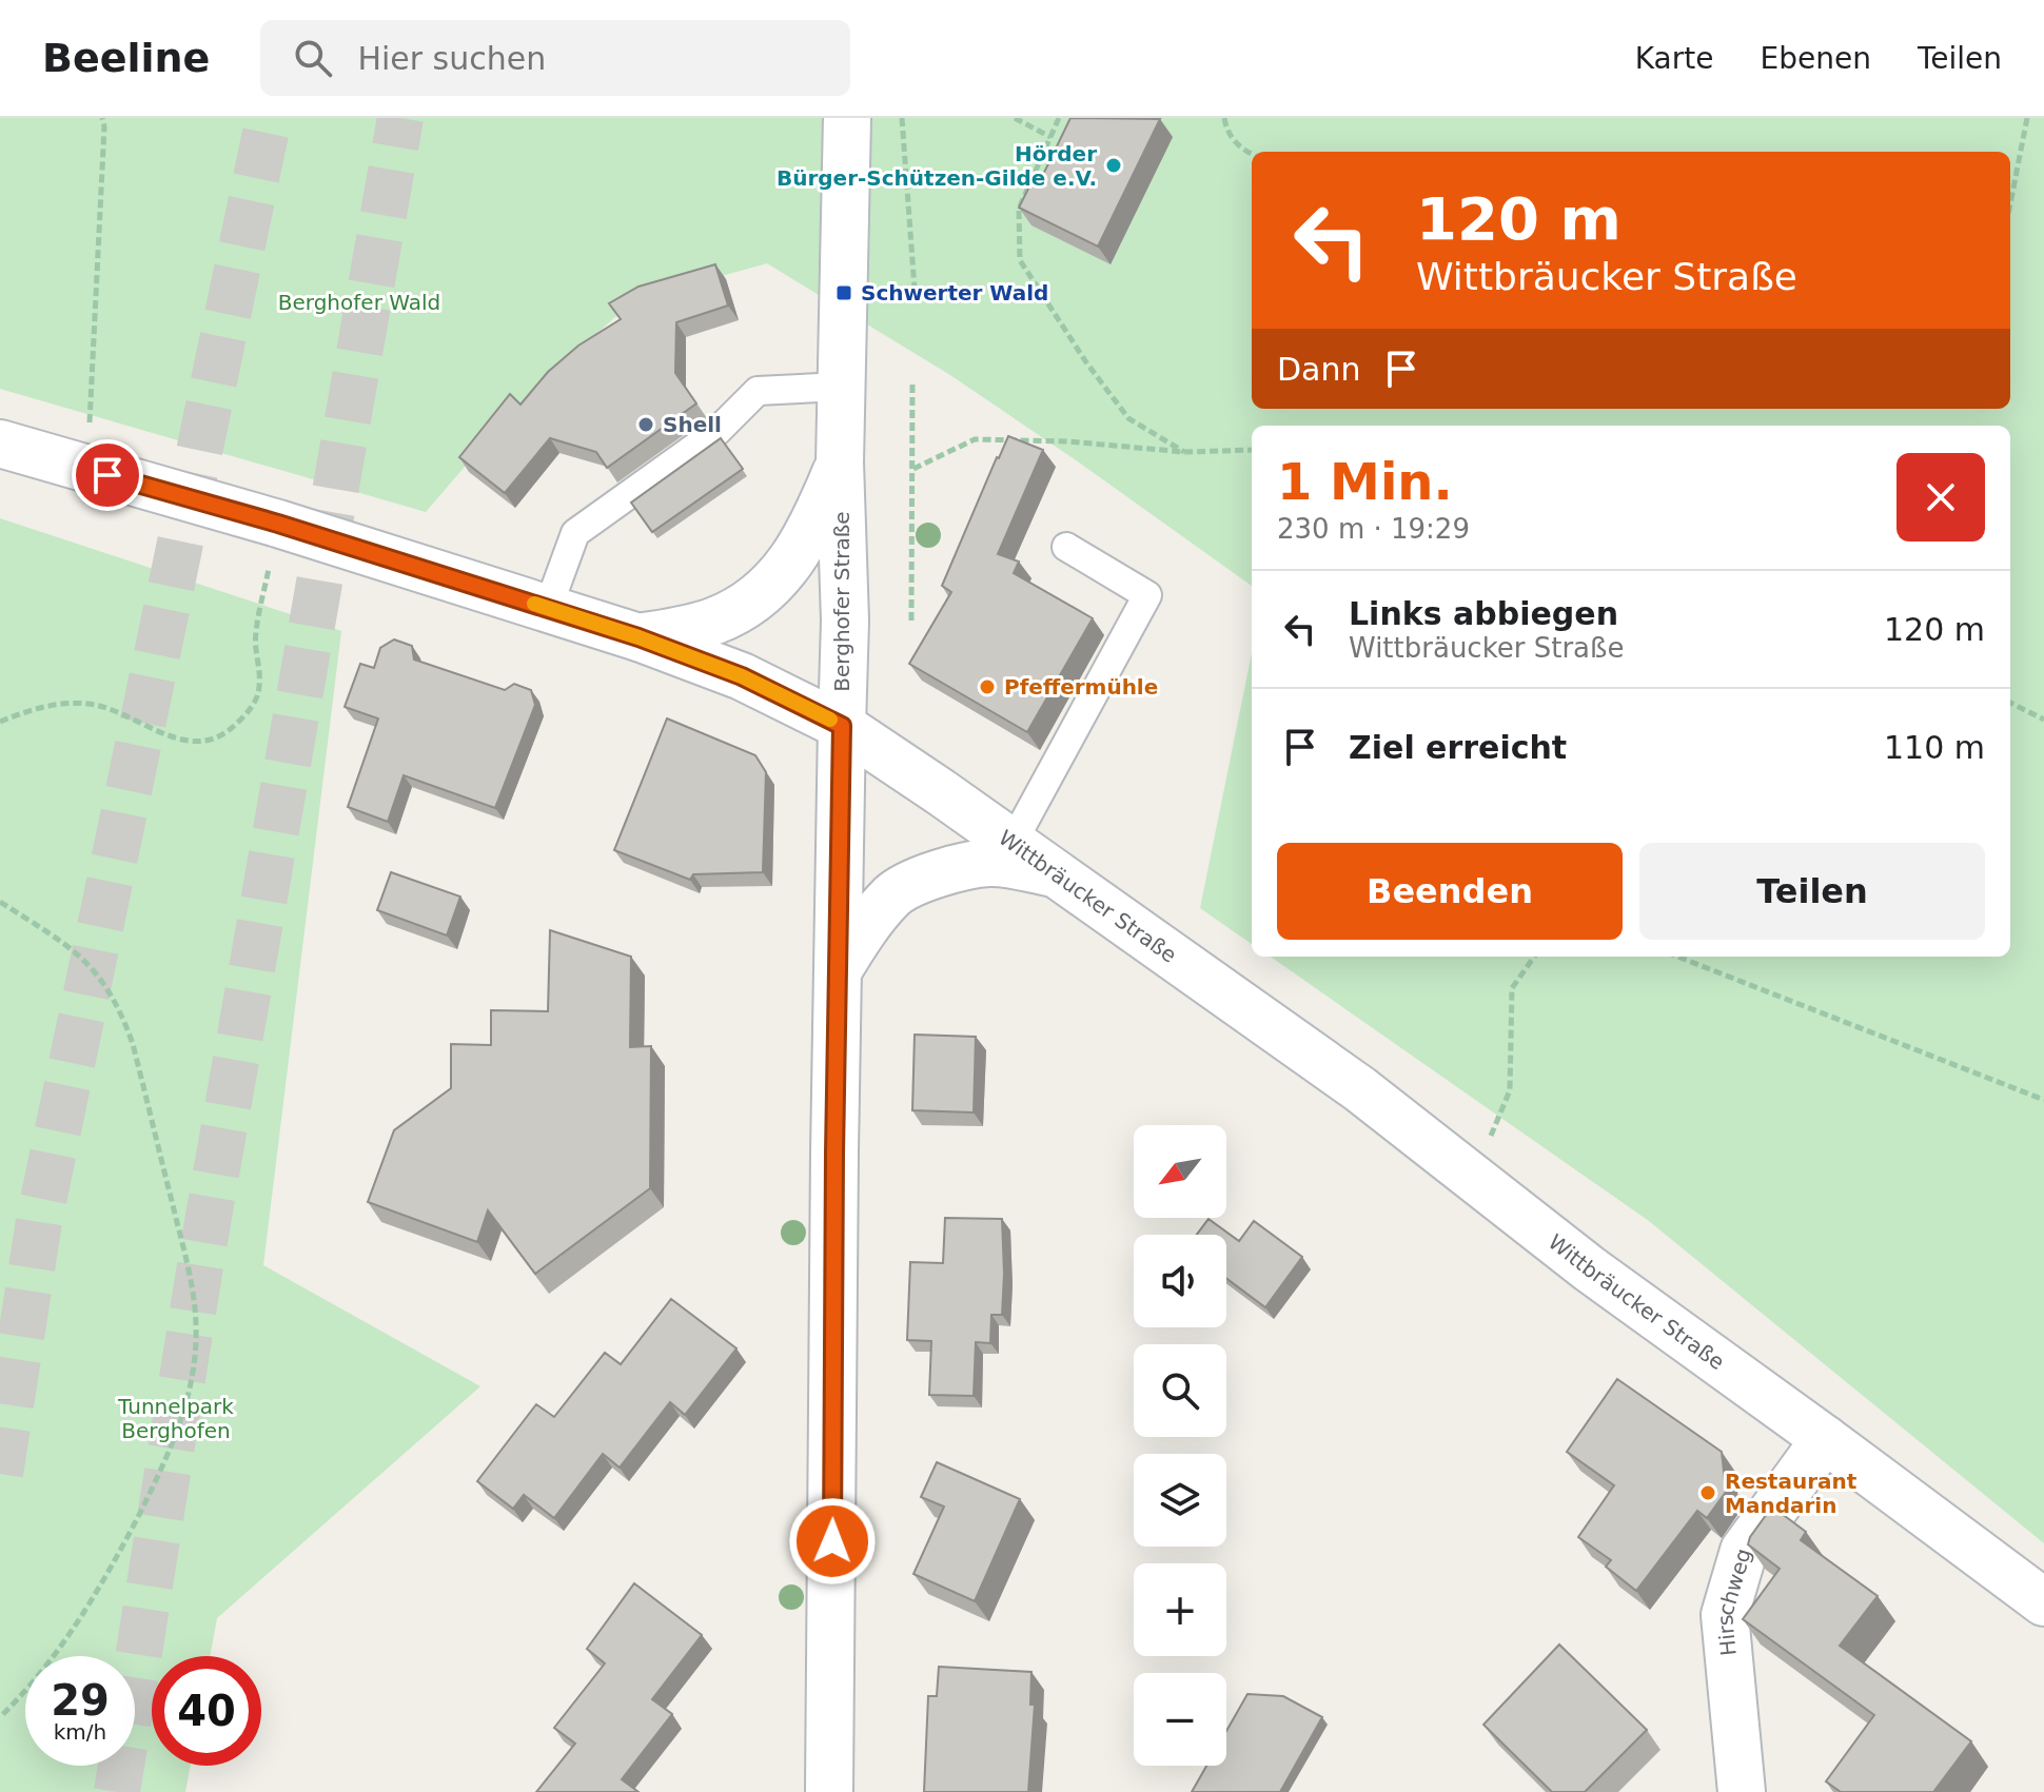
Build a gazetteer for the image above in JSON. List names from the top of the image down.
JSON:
{
  "streets": {
    "main road": ["Berghofer Straße", "Wittbräucker Straße", "Hirschweg"]
  },
  "crossings": [
    ["Berghofer Straße", "Wittbräucker Straße"],
    ["Wittbräucker Straße", "Hirschweg"]
  ],
  "parks": ["Berghofer Wald", "Tunnelpark Berghofen"],
  "places": {
    "other": [
      "Hörder Bürger-Schützen-Gilde e.V.",
      "Shell",
      "Pfeffermühle",
      "Restaurant Mandarin"
    ],
    "transit": ["Schwerter Wald"]
  },
  "north": "bottom left",
  "page": {
    "header": "Beeline",
    "search": "Hier suchen",
    "nav": ["Karte", "Ebenen", "Teilen"],
    "turn": ["120 m", "Wittbräucker Straße"],
    "then": "Dann",
    "heading": ["1 Min.", "230 m · 19:29"],
    "list": [
      {
        "name": "Links abbiegen",
        "note": "Wittbräucker Straße",
        "value": "120 m"
      },
      {
        "name": "Ziel erreicht",
        "value": "110 m"
      }
    ],
    "buttons": ["Beenden", "Teilen"],
    "map_buttons": ["+", "−"],
    "speed": "29 km/h",
    "limit": "40"
  }
}
